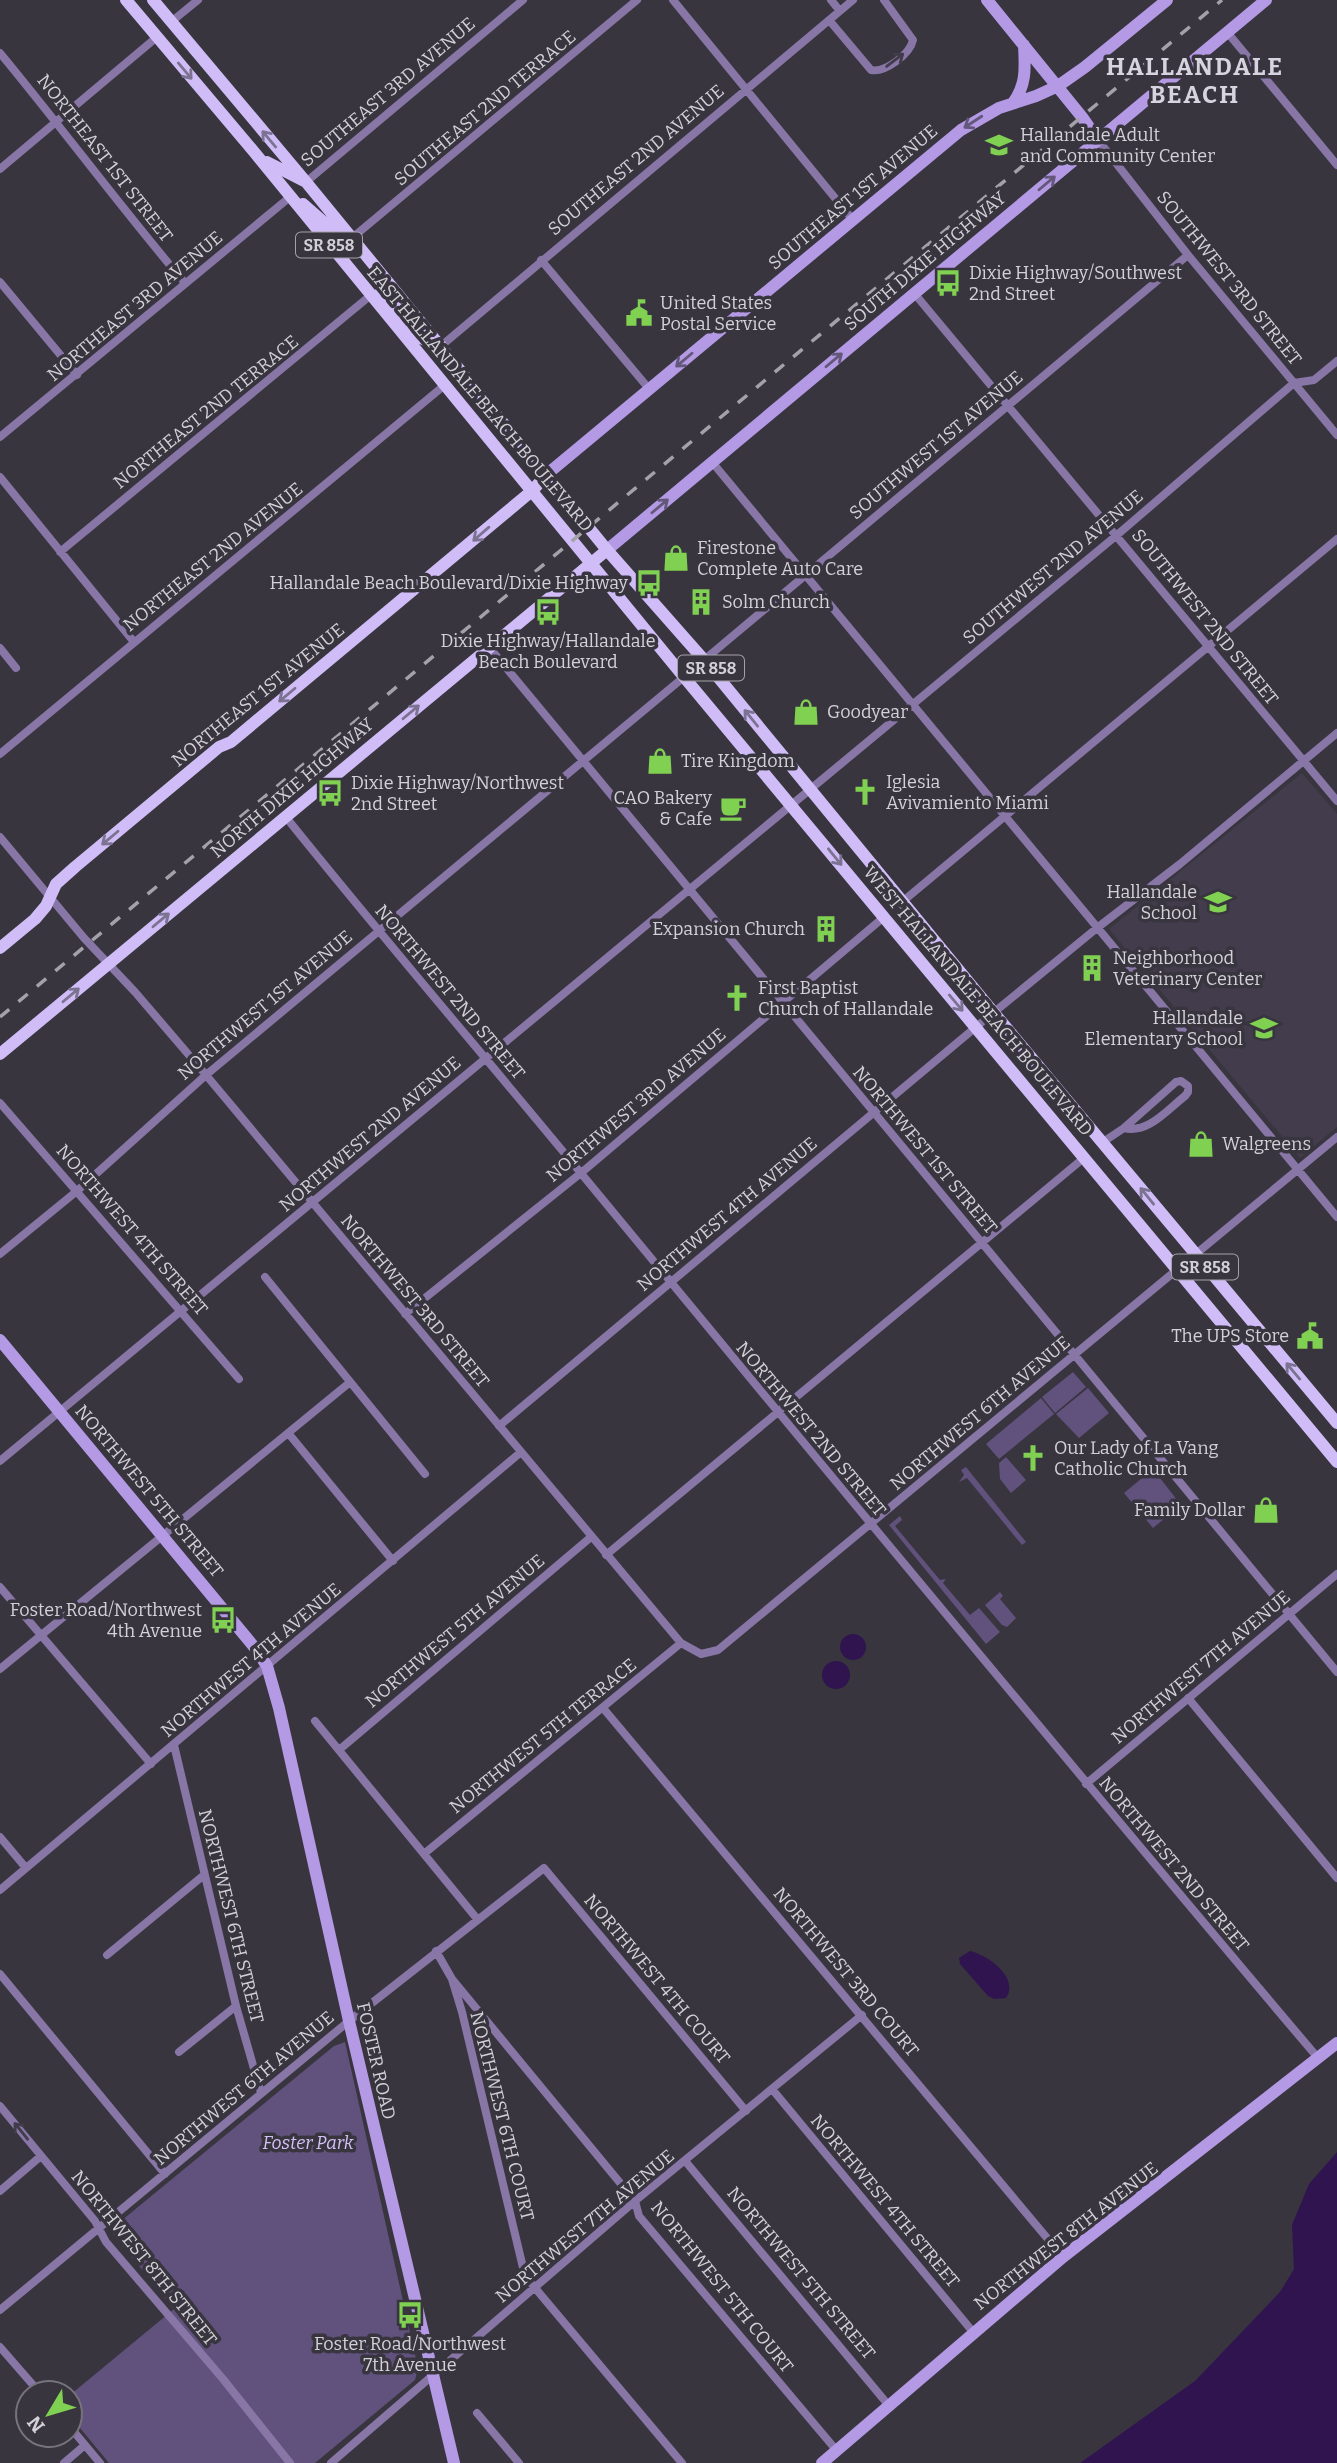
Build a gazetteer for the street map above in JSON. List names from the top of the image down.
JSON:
{
  "streets": {
    "main road": [
      "SR 858",
      "EAST HALLANDALE BEACH BOULEVARD",
      "NORTHEAST 1ST AVENUE",
      "NORTH DIXIE HIGHWAY",
      "WEST HALLANDALE BEACH BOULEVARD"
    ],
    "street": [
      "SOUTHEAST 3RD AVENUE",
      "SOUTHEAST 2ND TERRACE",
      "NORTHEAST 1ST STREET",
      "SOUTHEAST 2ND AVENUE",
      "SOUTHEAST 1ST AVENUE",
      "SOUTH DIXIE HIGHWAY",
      "SOUTHWEST 3RD STREET",
      "NORTHEAST 3RD AVENUE",
      "NORTHEAST 2ND TERRACE",
      "SOUTHWEST 1ST AVENUE",
      "NORTHEAST 2ND AVENUE",
      "SOUTHWEST 2ND AVENUE",
      "SOUTHWEST 2ND STREET",
      "NORTHWEST 2ND STREET",
      "NORTHWEST 1ST AVENUE",
      "NORTHWEST 3RD AVENUE",
      "NORTHWEST 2ND AVENUE",
      "NORTHWEST 1ST STREET",
      "NORTHWEST 4TH AVENUE",
      "NORTHWEST 4TH STREET",
      "NORTHWEST 3RD STREET",
      "NORTHWEST 6TH AVENUE",
      "NORTHWEST 5TH STREET",
      "NORTHWEST 5TH AVENUE",
      "NORTHWEST 7TH AVENUE",
      "NORTHWEST 5TH TERRACE",
      "NORTHWEST 6TH STREET",
      "NORTHWEST 3RD COURT",
      "NORTHWEST 4TH COURT",
      "FOSTER ROAD",
      "NORTHWEST 6TH COURT",
      "NORTHWEST 8TH AVENUE",
      "NORTHWEST 8TH STREET",
      "NORTHWEST 5TH COURT"
    ]
  },
  "crossings": [
    ["SOUTHEAST 3RD AVENUE", "EAST HALLANDALE BEACH BOULEVARD"],
    ["SOUTHEAST 2ND TERRACE", "EAST HALLANDALE BEACH BOULEVARD"],
    ["NORTHEAST 1ST STREET", "NORTHEAST 3RD AVENUE"],
    ["SOUTHEAST 2ND AVENUE", "EAST HALLANDALE BEACH BOULEVARD"],
    ["SOUTHEAST 1ST AVENUE", "EAST HALLANDALE BEACH BOULEVARD"],
    ["SOUTHEAST 1ST AVENUE", "NORTHEAST 1ST AVENUE"],
    ["SOUTH DIXIE HIGHWAY", "SOUTHWEST 3RD STREET"],
    ["SOUTH DIXIE HIGHWAY", "EAST HALLANDALE BEACH BOULEVARD"],
    ["SOUTH DIXIE HIGHWAY", "SOUTHWEST 2ND STREET"],
    ["SOUTH DIXIE HIGHWAY", "NORTH DIXIE HIGHWAY"],
    ["SOUTH DIXIE HIGHWAY", "WEST HALLANDALE BEACH BOULEVARD"],
    ["SOUTHWEST 3RD STREET", "SOUTHWEST 1ST AVENUE"],
    ["SOUTHWEST 3RD STREET", "SOUTHWEST 2ND AVENUE"],
    ["NORTHEAST 3RD AVENUE", "EAST HALLANDALE BEACH BOULEVARD"],
    ["EAST HALLANDALE BEACH BOULEVARD", "NORTHEAST 2ND TERRACE"],
    ["EAST HALLANDALE BEACH BOULEVARD", "NORTHEAST 2ND AVENUE"],
    ["EAST HALLANDALE BEACH BOULEVARD", "NORTHEAST 1ST AVENUE"],
    ["EAST HALLANDALE BEACH BOULEVARD", "NORTH DIXIE HIGHWAY"],
    ["EAST HALLANDALE BEACH BOULEVARD", "WEST HALLANDALE BEACH BOULEVARD"],
    ["SOUTHWEST 1ST AVENUE", "SOUTHWEST 2ND STREET"],
    ["SOUTHWEST 1ST AVENUE", "WEST HALLANDALE BEACH BOULEVARD"],
    ["SOUTHWEST 2ND AVENUE", "SOUTHWEST 2ND STREET"],
    ["SOUTHWEST 2ND AVENUE", "WEST HALLANDALE BEACH BOULEVARD"],
    ["SOUTHWEST 2ND AVENUE", "NORTHWEST 2ND AVENUE"],
    ["SOUTHWEST 2ND STREET", "NORTHWEST 4TH AVENUE"],
    ["NORTHEAST 1ST AVENUE", "NORTHWEST 3RD STREET"],
    ["NORTH DIXIE HIGHWAY", "NORTHWEST 2ND STREET"],
    ["NORTH DIXIE HIGHWAY", "WEST HALLANDALE BEACH BOULEVARD"],
    ["NORTH DIXIE HIGHWAY", "NORTHWEST 1ST STREET"],
    ["NORTH DIXIE HIGHWAY", "NORTHWEST 3RD STREET"],
    ["NORTHWEST 2ND STREET", "NORTHWEST 1ST AVENUE"],
    ["NORTHWEST 2ND STREET", "NORTHWEST 3RD AVENUE"],
    ["NORTHWEST 2ND STREET", "NORTHWEST 2ND AVENUE"],
    ["NORTHWEST 2ND STREET", "NORTHWEST 4TH AVENUE"],
    ["NORTHWEST 2ND STREET", "NORTHWEST 6TH AVENUE"],
    ["NORTHWEST 2ND STREET", "NORTHWEST 7TH AVENUE"],
    ["NORTHWEST 2ND STREET", "NORTHWEST 8TH AVENUE"],
    ["WEST HALLANDALE BEACH BOULEVARD", "NORTHWEST 1ST AVENUE"],
    ["WEST HALLANDALE BEACH BOULEVARD", "NORTHWEST 3RD AVENUE"],
    ["WEST HALLANDALE BEACH BOULEVARD", "NORTHWEST 2ND AVENUE"],
    ["WEST HALLANDALE BEACH BOULEVARD", "NORTHWEST 4TH AVENUE"],
    ["WEST HALLANDALE BEACH BOULEVARD", "NORTHWEST 6TH AVENUE"],
    ["NORTHWEST 1ST AVENUE", "NORTHWEST 1ST STREET"],
    ["NORTHWEST 1ST AVENUE", "NORTHWEST 4TH STREET"],
    ["NORTHWEST 1ST AVENUE", "NORTHWEST 3RD STREET"],
    ["NORTHWEST 3RD AVENUE", "NORTHWEST 1ST STREET"],
    ["NORTHWEST 3RD AVENUE", "NORTHWEST 3RD STREET"],
    ["NORTHWEST 2ND AVENUE", "NORTHWEST 1ST STREET"],
    ["NORTHWEST 2ND AVENUE", "NORTHWEST 4TH STREET"],
    ["NORTHWEST 2ND AVENUE", "NORTHWEST 3RD STREET"],
    ["NORTHWEST 2ND AVENUE", "NORTHWEST 5TH STREET"],
    ["NORTHWEST 1ST STREET", "NORTHWEST 4TH AVENUE"],
    ["NORTHWEST 1ST STREET", "NORTHWEST 6TH AVENUE"],
    ["NORTHWEST 1ST STREET", "NORTHWEST 7TH AVENUE"],
    ["NORTHWEST 4TH AVENUE", "NORTHWEST 3RD STREET"],
    ["NORTHWEST 4TH AVENUE", "NORTHWEST 5TH STREET"],
    ["NORTHWEST 4TH AVENUE", "NORTHWEST 6TH STREET"],
    ["NORTHWEST 4TH AVENUE", "FOSTER ROAD"],
    ["NORTHWEST 4TH STREET", "NORTHWEST 7TH AVENUE"],
    ["NORTHWEST 4TH STREET", "NORTHWEST 8TH AVENUE"],
    ["NORTHWEST 3RD STREET", "NORTHWEST 6TH AVENUE"],
    ["NORTHWEST 3RD STREET", "NORTHWEST 5TH AVENUE"],
    ["NORTHWEST 3RD STREET", "NORTHWEST 5TH TERRACE"],
    ["NORTHWEST 6TH AVENUE", "NORTHWEST 6TH STREET"],
    ["NORTHWEST 6TH AVENUE", "NORTHWEST 4TH COURT"],
    ["NORTHWEST 6TH AVENUE", "FOSTER ROAD"],
    ["NORTHWEST 6TH AVENUE", "NORTHWEST 6TH COURT"],
    ["NORTHWEST 6TH AVENUE", "NORTHWEST 8TH STREET"],
    ["NORTHWEST 5TH STREET", "NORTHWEST 7TH AVENUE"],
    ["NORTHWEST 5TH STREET", "FOSTER ROAD"],
    ["NORTHWEST 5TH STREET", "NORTHWEST 8TH AVENUE"],
    ["NORTHWEST 7TH AVENUE", "NORTHWEST 3RD COURT"],
    ["NORTHWEST 7TH AVENUE", "NORTHWEST 4TH COURT"],
    ["NORTHWEST 7TH AVENUE", "FOSTER ROAD"],
    ["NORTHWEST 7TH AVENUE", "NORTHWEST 6TH COURT"],
    ["NORTHWEST 7TH AVENUE", "NORTHWEST 5TH COURT"],
    ["NORTHWEST 5TH TERRACE", "NORTHWEST 3RD COURT"],
    ["NORTHWEST 3RD COURT", "NORTHWEST 8TH AVENUE"],
    ["NORTHWEST 6TH COURT", "NORTHWEST 5TH COURT"],
    ["NORTHWEST 8TH AVENUE", "NORTHWEST 5TH COURT"]
  ],
  "one_way": [
    "SOUTHEAST 1ST AVENUE",
    "SOUTH DIXIE HIGHWAY",
    "NORTHEAST 1ST AVENUE",
    "NORTH DIXIE HIGHWAY"
  ],
  "districts": ["HALLANDALE BEACH"],
  "parks": ["Foster Park"],
  "places": {
    "school or university": ["Hallandale Adult and Community Center", "Hallandale School", "Hallandale Elementary School"],
    "bus stop": [
      "Dixie Highway/Southwest 2nd Street",
      "Hallandale Beach Boulevard/Dixie Highway",
      "Dixie Highway/Hallandale Beach Boulevard",
      "Dixie Highway/Northwest 2nd Street",
      "Foster Road/Northwest 4th Avenue",
      "Foster Road/Northwest 7th Avenue"
    ],
    "public building": ["United States Postal Service", "The UPS Store"],
    "shop": [
      "Firestone Complete Auto Care",
      "Goodyear",
      "Tire Kingdom",
      "Walgreens",
      "Family Dollar"
    ],
    "building": ["Solm Church", "Expansion Church", "Neighborhood Veterinary Center"],
    "church": ["Iglesia Avivamiento Miami", "First Baptist Church of Hallandale", "Our Lady of La Vang Catholic Church"],
    "cafe": ["CAO Bakery & Cafe"]
  },
  "north": "bottom left"
}
